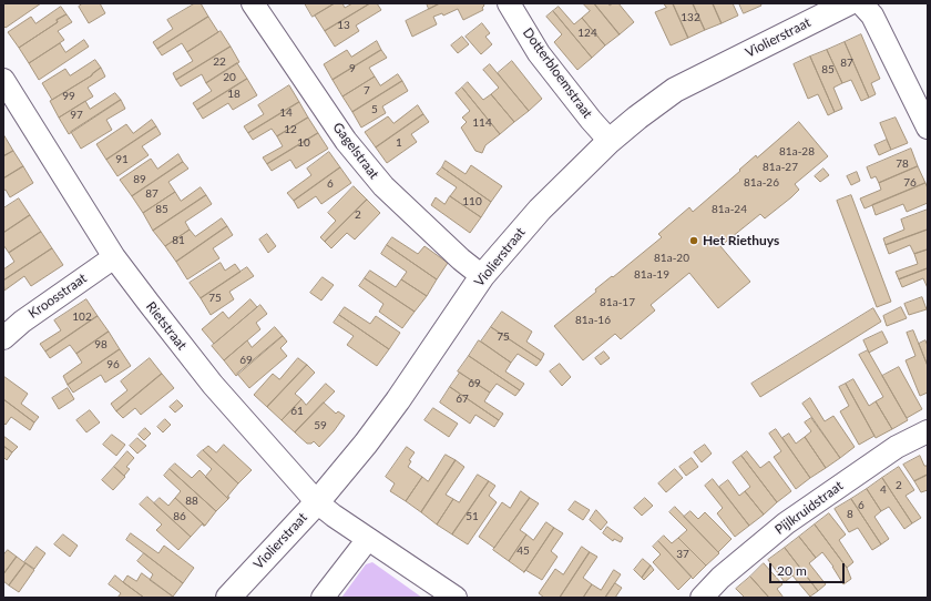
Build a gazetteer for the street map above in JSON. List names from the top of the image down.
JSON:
{
  "streets": {
    "main road": ["Violierstraat"],
    "street": [
      "Dotterbloemstraat",
      "Gagelstraat",
      "Kroosstraat",
      "Rietstraat",
      "Pijlkruidstraat"
    ]
  },
  "crossings": [
    ["Violierstraat", "Dotterbloemstraat"],
    ["Violierstraat", "Gagelstraat"],
    ["Violierstraat", "Rietstraat"],
    ["Kroosstraat", "Rietstraat"]
  ],
  "places": ["Het Riethuys"],
  "house_numbers": [
    "132",
    "13",
    "124",
    "22",
    "87",
    "9",
    "85",
    "20",
    "7",
    "18",
    "99",
    "5",
    "14",
    "97",
    "114",
    "12",
    "10",
    "1",
    "81a-28",
    "91",
    "78",
    "81a-27",
    "89",
    "81a-26",
    "76",
    "6",
    "87",
    "110",
    "85",
    "81a-24",
    "2",
    "81",
    "81a-20",
    "81a-19",
    "75",
    "81a-17",
    "102",
    "81a-16",
    "75",
    "98",
    "69",
    "96",
    "69",
    "67",
    "61",
    "59",
    "2",
    "4",
    "88",
    "6",
    "8",
    "86",
    "51",
    "45",
    "37"
  ],
  "scale_bar": "20 m"
}
